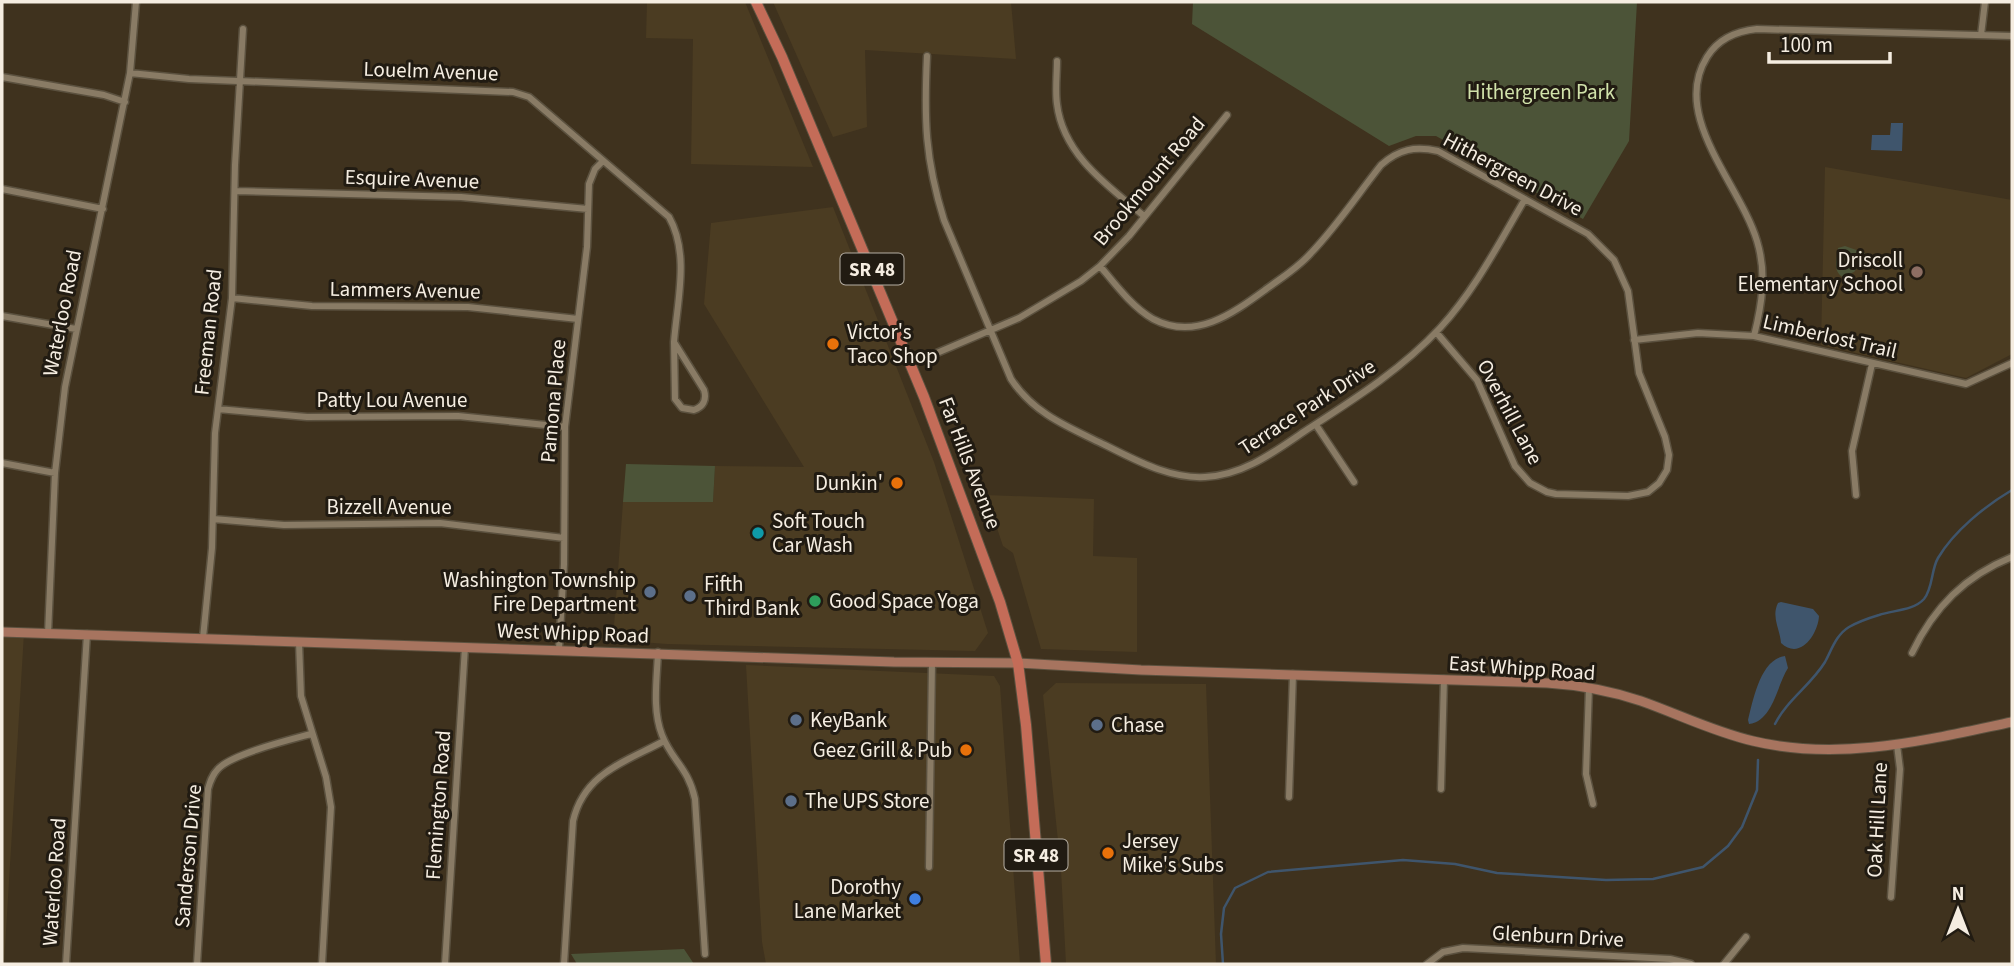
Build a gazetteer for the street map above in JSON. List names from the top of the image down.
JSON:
{
  "streets": {
    "main road": ["SR 48", "Far Hills Avenue"],
    "street": [
      "Louelm Avenue",
      "Hithergreen Drive",
      "Esquire Avenue",
      "Brookmount Road",
      "Lammers Avenue",
      "Waterloo Road",
      "Freeman Road",
      "Limberlost Trail",
      "Patty Lou Avenue",
      "Pamona Place",
      "Terrace Park Drive",
      "Overhill Lane",
      "Bizzell Avenue",
      "West Whipp Road",
      "East Whipp Road",
      "Flemington Road",
      "Oak Hill Lane",
      "Sanderson Drive",
      "Glenburn Drive"
    ]
  },
  "crossings": [
    ["Louelm Avenue", "Waterloo Road"],
    ["Louelm Avenue", "Freeman Road"],
    ["Louelm Avenue", "Pamona Place"],
    ["Hithergreen Drive", "Brookmount Road"],
    ["Hithergreen Drive", "Limberlost Trail"],
    ["Hithergreen Drive", "Terrace Park Drive"],
    ["Hithergreen Drive", "Overhill Lane"],
    ["Esquire Avenue", "Freeman Road"],
    ["Esquire Avenue", "Pamona Place"],
    ["Brookmount Road", "Terrace Park Drive"],
    ["Brookmount Road", "Far Hills Avenue"],
    ["Lammers Avenue", "Freeman Road"],
    ["Lammers Avenue", "Pamona Place"],
    ["Waterloo Road", "West Whipp Road"],
    ["Freeman Road", "Patty Lou Avenue"],
    ["Freeman Road", "Bizzell Avenue"],
    ["Freeman Road", "West Whipp Road"],
    ["Limberlost Trail", "Overhill Lane"],
    ["Patty Lou Avenue", "Pamona Place"],
    ["Pamona Place", "Bizzell Avenue"],
    ["Pamona Place", "West Whipp Road"],
    ["Terrace Park Drive", "Overhill Lane"],
    ["Far Hills Avenue", "West Whipp Road"],
    ["Far Hills Avenue", "East Whipp Road"],
    ["West Whipp Road", "East Whipp Road"],
    ["West Whipp Road", "Flemington Road"],
    ["East Whipp Road", "Oak Hill Lane"]
  ],
  "parks": ["Hithergreen Park"],
  "places": [
    "Driscoll Elementary School",
    "Victor's Taco Shop",
    "Dunkin'",
    "Soft Touch Car Wash",
    "Washington Township Fire Department",
    "Fifth Third Bank",
    "Good Space Yoga",
    "KeyBank",
    "Chase",
    "Geez Grill & Pub",
    "The UPS Store",
    "Jersey Mike's Subs",
    "Dorothy Lane Market"
  ],
  "scale_bar": "100 m",
  "north": "top"
}
